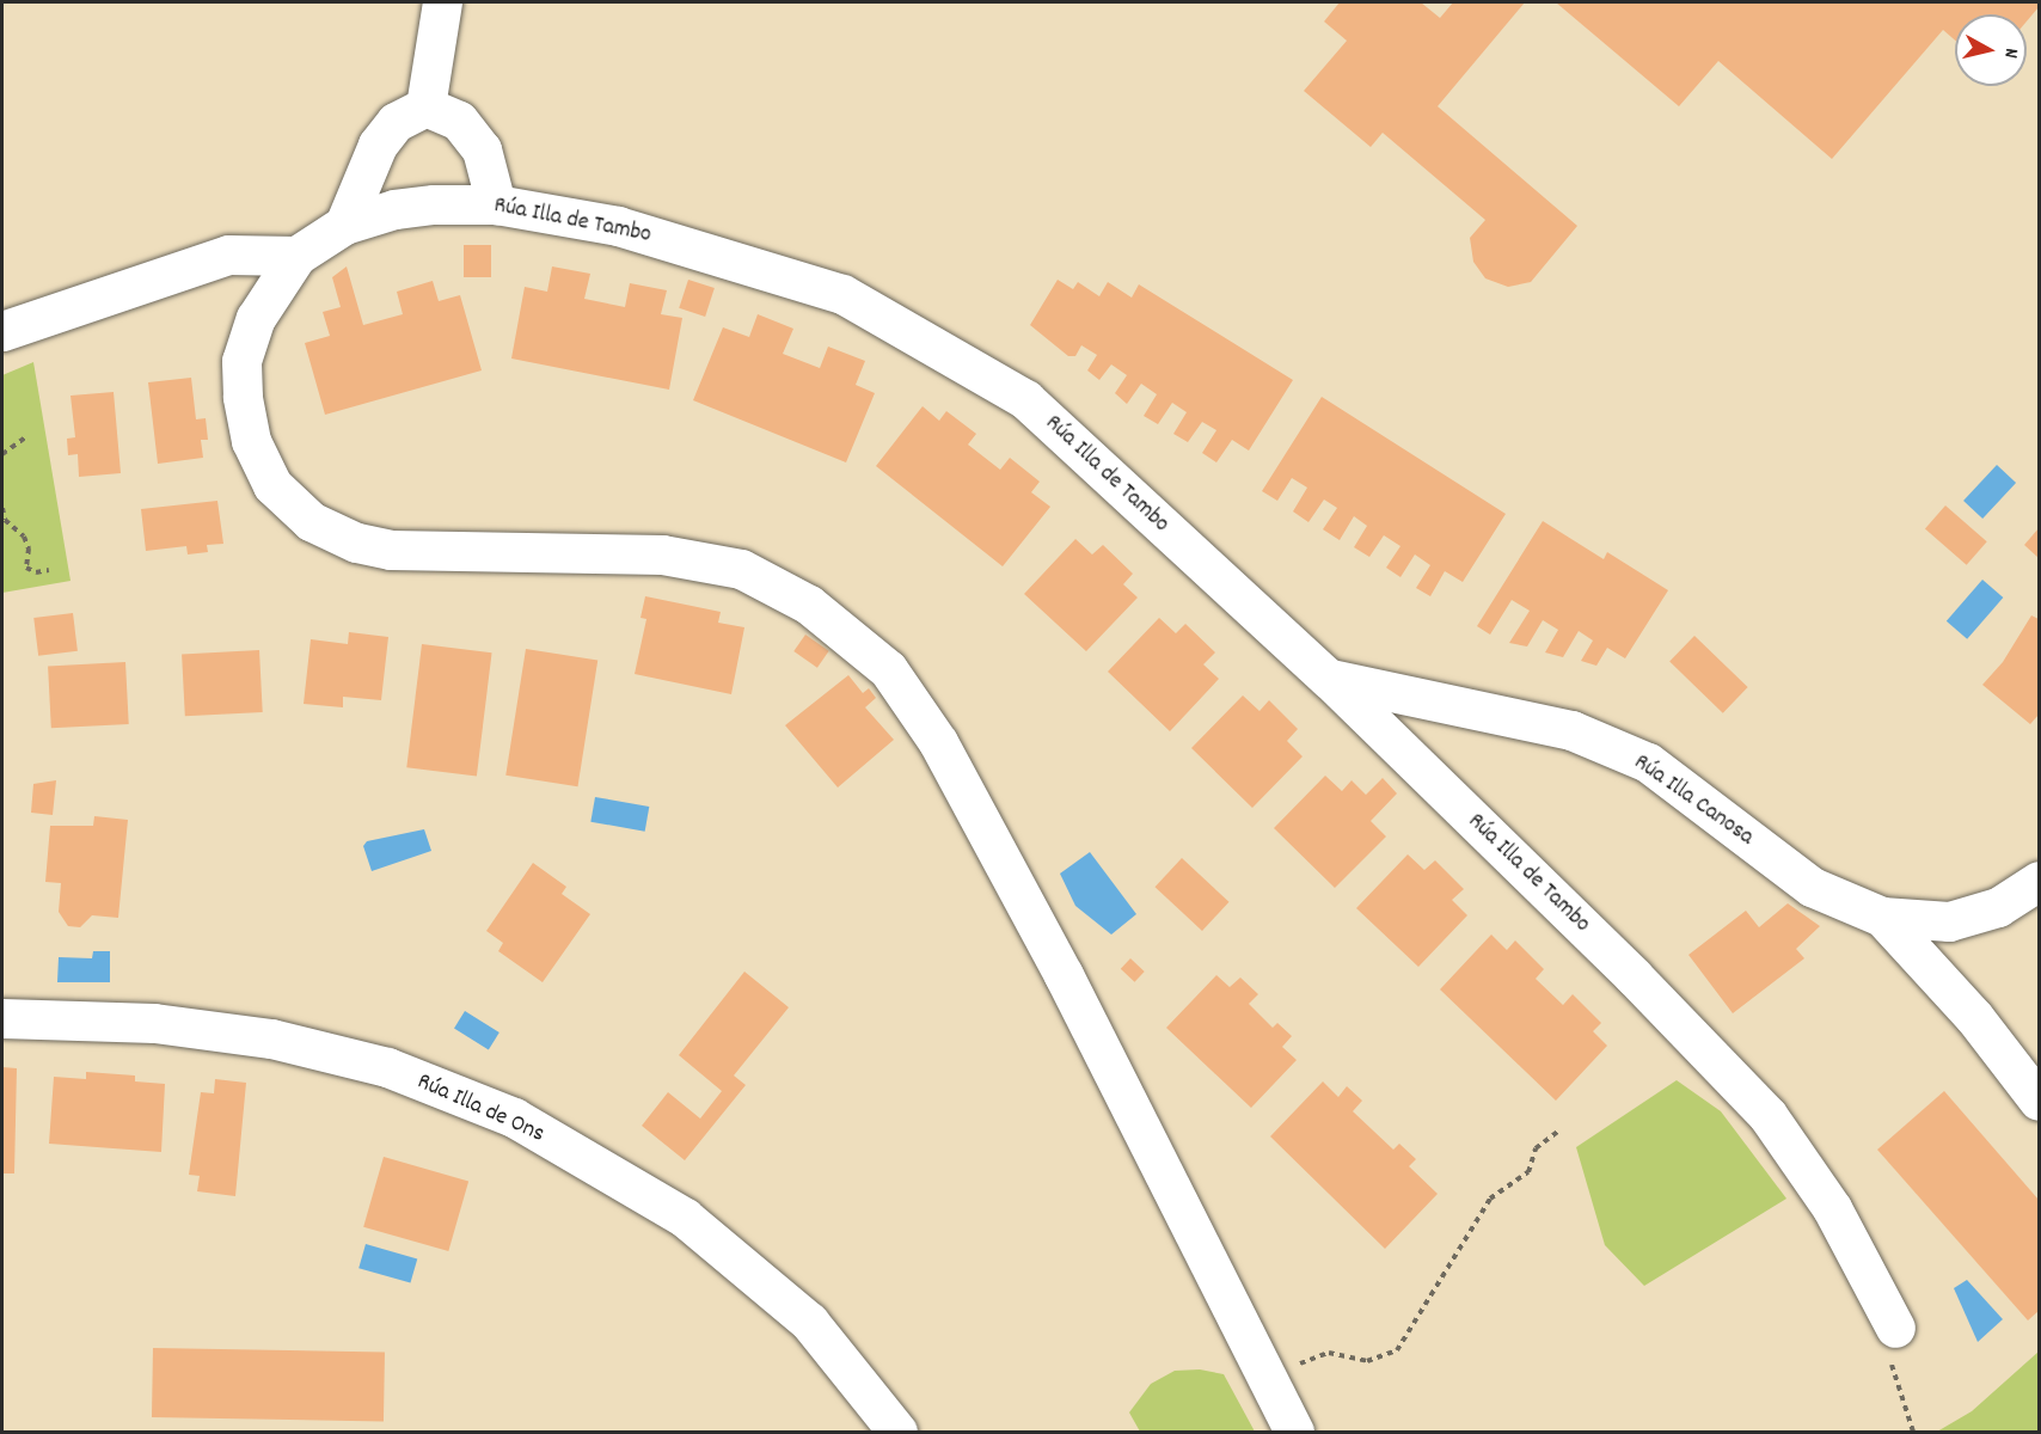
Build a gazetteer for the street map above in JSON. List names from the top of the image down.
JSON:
{
  "streets": {
    "street": ["Rúa Illa de Tambo", "Rúa Illa Canosa", "Rúa Illa de Ons"]
  },
  "crossings": [
    ["Rúa Illa de Tambo", "Rúa Illa Canosa"]
  ],
  "north": "right"
}
